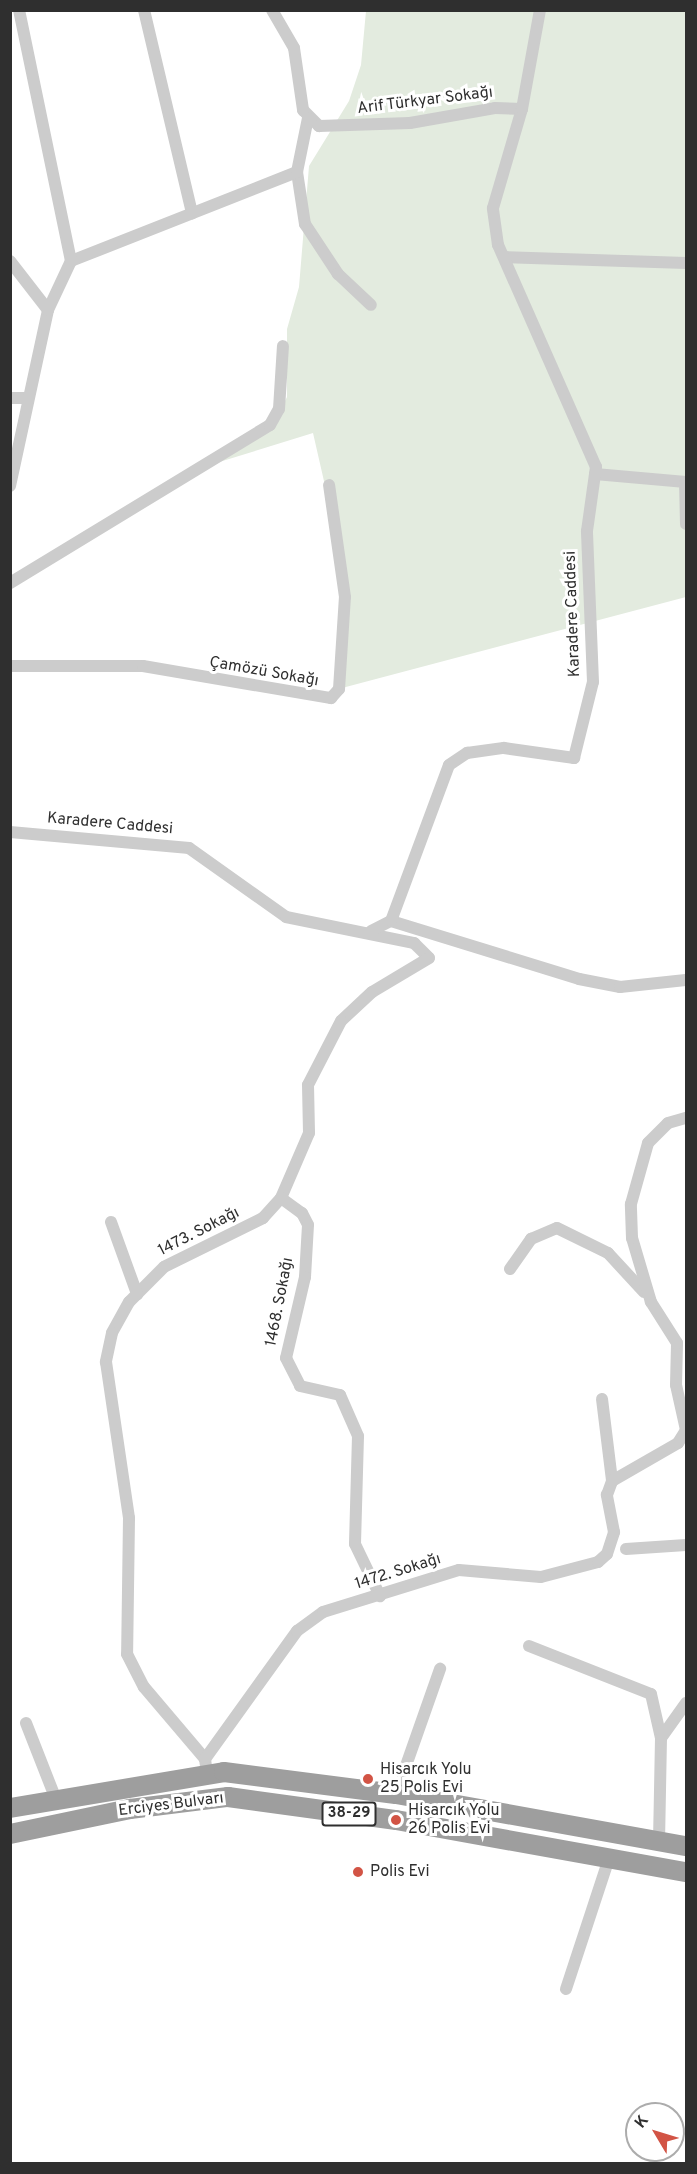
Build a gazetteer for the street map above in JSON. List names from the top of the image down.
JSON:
{
  "streets": {
    "highway": ["Erciyes Bulvarı", "38-29"],
    "street": [
      "Arif Türkyar Sokağı",
      "Karadere Caddesi",
      "Çamözü Sokağı",
      "1473. Sokağı",
      "1468. Sokağı",
      "1472. Sokağı"
    ]
  },
  "crossings": [
    ["Arif Türkyar Sokağı", "Karadere Caddesi"],
    ["Karadere Caddesi", "1473. Sokağı"],
    ["1473. Sokağı", "1468. Sokağı"],
    ["1473. Sokağı", "1472. Sokağı"],
    ["1473. Sokağı", "Erciyes Bulvarı"],
    ["1468. Sokağı", "1472. Sokağı"],
    ["1472. Sokağı", "Erciyes Bulvarı"]
  ],
  "places": ["Hisarcık Yolu 25 Polis Evi", "Hisarcık Yolu 26 Polis Evi", "Polis Evi"],
  "north": "top left"
}
